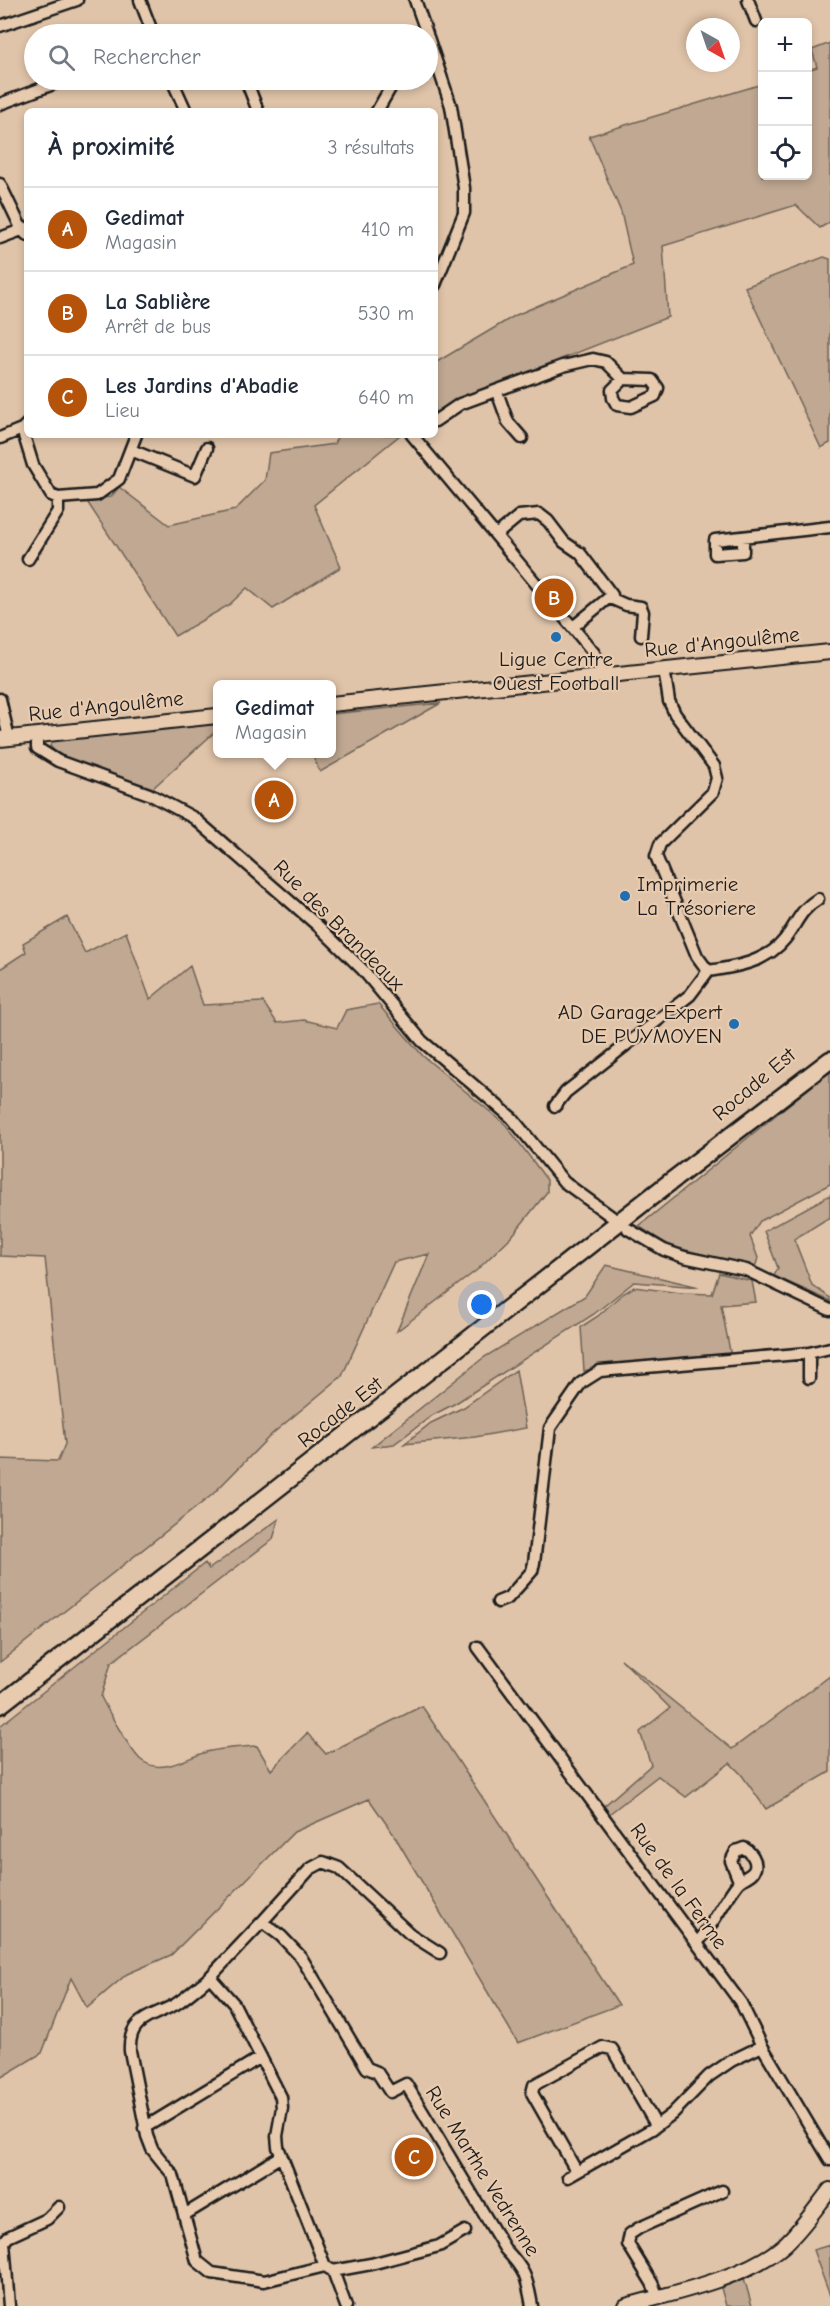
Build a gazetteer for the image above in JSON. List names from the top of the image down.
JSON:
{
  "streets": {
    "main road": ["Rocade Est"],
    "street": [
      "Rue d'Angoulême",
      "Rue des Brandeaux",
      "Rue de la Ferme",
      "Rue Marthe Vedrenne"
    ]
  },
  "crossings": [
    ["Rue d'Angoulême", "Rue des Brandeaux"]
  ],
  "places": ["Ligue Centre Ouest Football", "Imprimerie La Trésoriere", "AD Garage Expert DE PUYMOYEN"],
  "north": "bottom right",
  "page": {
    "map_buttons": ["+", "−"],
    "search": "Rechercher",
    "heading": ["À proximité", "3 résultats"],
    "list": [
      {
        "mark": "A",
        "name": "Gedimat",
        "note": "Magasin",
        "value": "410 m"
      },
      {
        "mark": "B",
        "name": "La Sablière",
        "note": "Arrêt de bus",
        "value": "530 m"
      },
      {
        "mark": "C",
        "name": "Les Jardins d'Abadie",
        "note": "Lieu",
        "value": "640 m"
      }
    ],
    "pins": ["B", "A", "C"],
    "popup": ["Gedimat", "Magasin"]
  }
}
